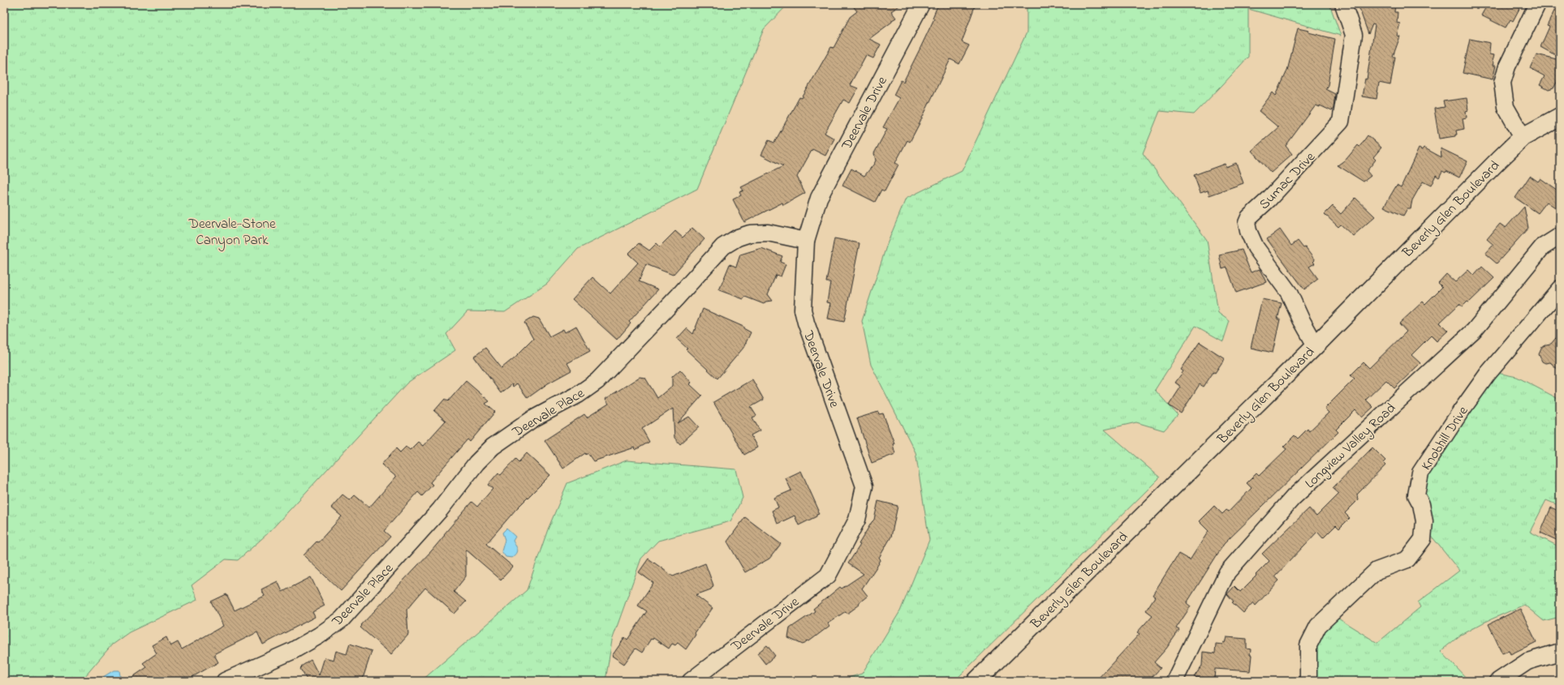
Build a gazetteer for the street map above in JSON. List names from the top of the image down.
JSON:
{
  "streets": {
    "main road": ["Beverly Glen Boulevard"],
    "street": [
      "Deervale Drive",
      "Sumac Drive",
      "Deervale Place",
      "Knobhill Drive",
      "Longview Valley Road"
    ]
  },
  "crossings": [
    ["Deervale Drive", "Deervale Place"],
    ["Sumac Drive", "Beverly Glen Boulevard"]
  ],
  "parks": ["Deervale-Stone Canyon Park"]
}
